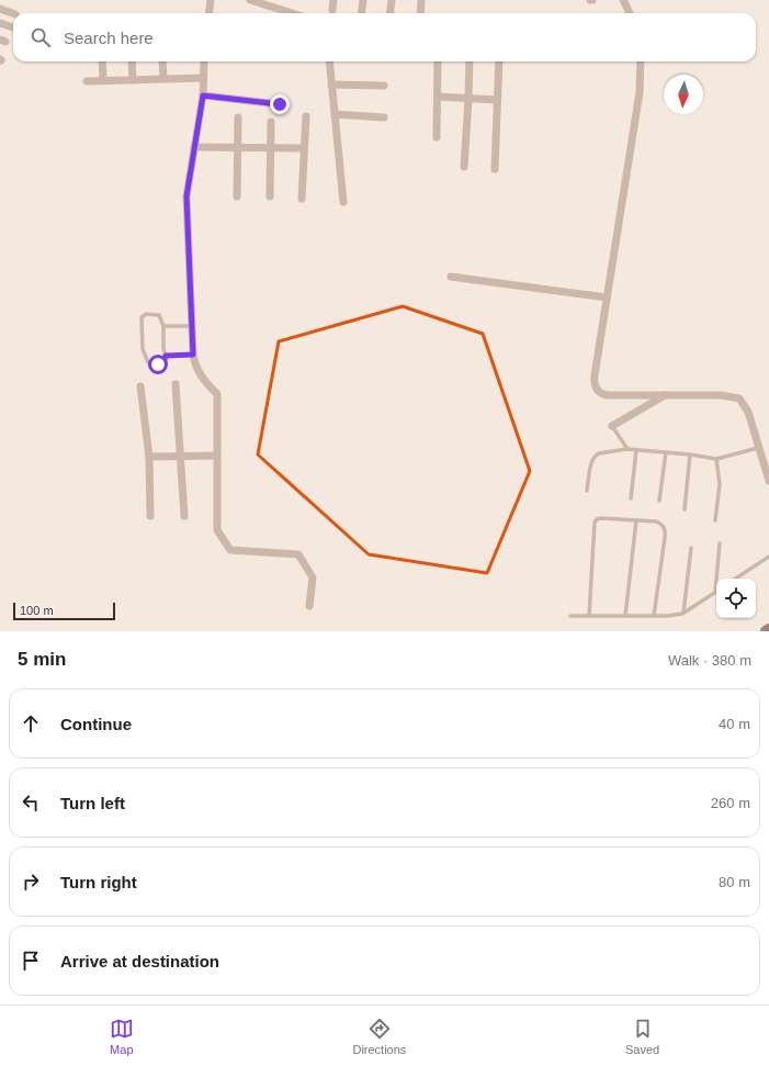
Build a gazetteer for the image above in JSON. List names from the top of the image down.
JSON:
{
  "scale_bar": "100 m",
  "north": "bottom",
  "page": {
    "search": "Search here",
    "scale": "100 m",
    "heading": ["5 min", "Walk · 380 m"],
    "list": [
      ["Continue", "40 m"],
      ["Turn left", "260 m"],
      ["Turn right", "80 m"],
      "Arrive at destination"
    ],
    "nav": ["Map", "Directions", "Saved"]
  }
}
